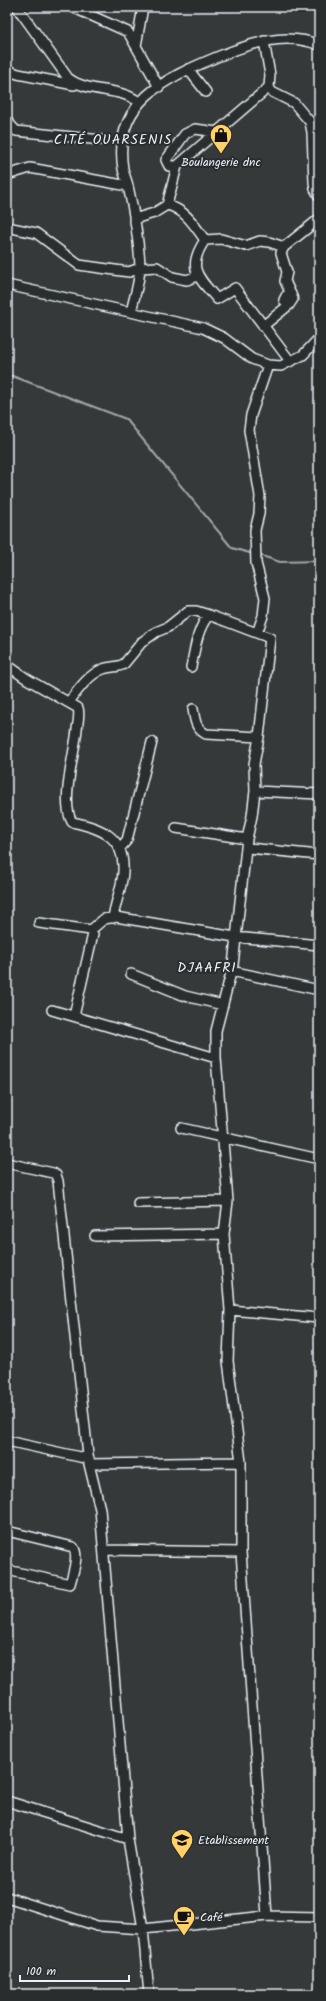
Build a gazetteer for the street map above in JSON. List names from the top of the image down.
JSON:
{
  "districts": ["CITÉ OUARSENIS", "DJAAFRI"],
  "places": {
    "shop": ["Boulangerie dnc"],
    "school or university": ["Etablissement"],
    "cafe": ["Café"]
  },
  "scale_bar": "100 m"
}
